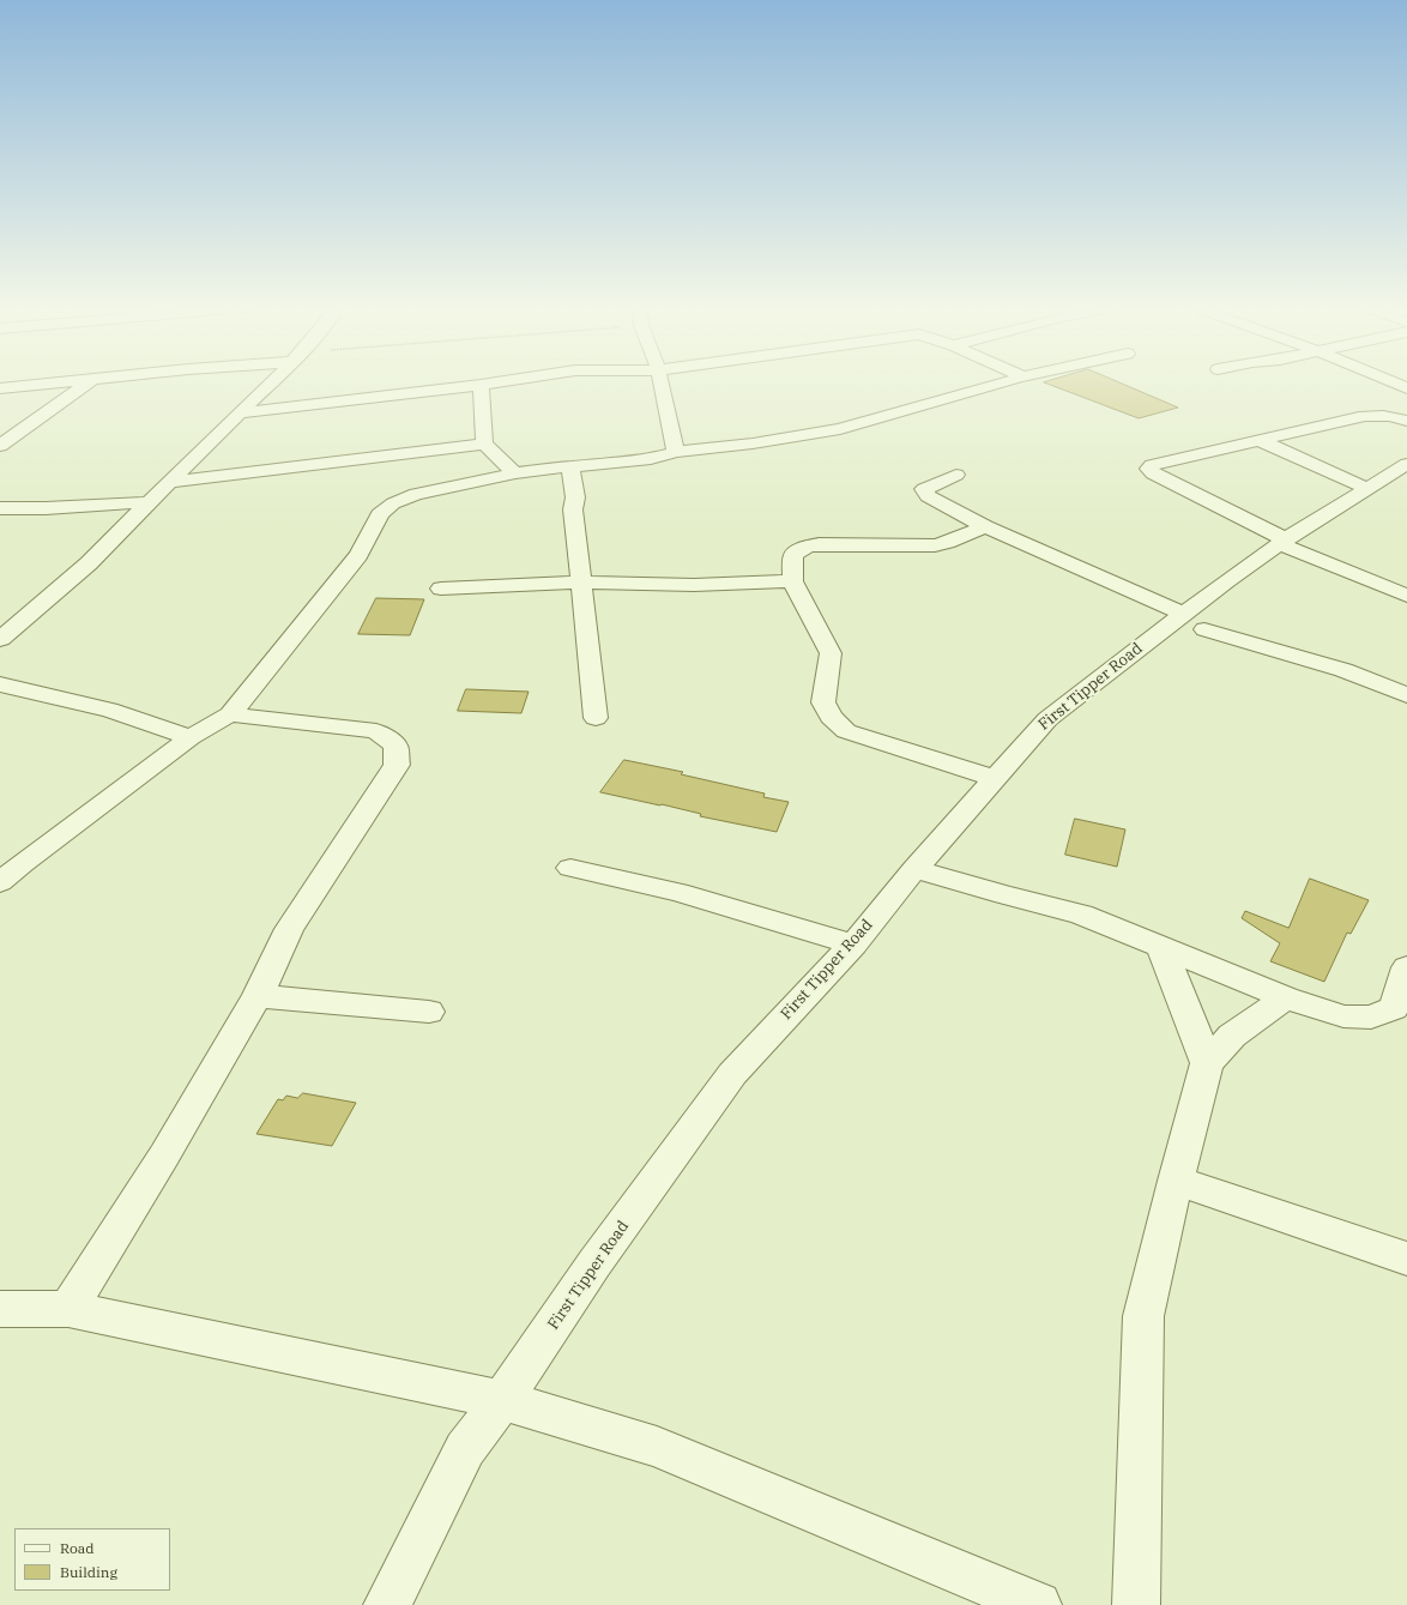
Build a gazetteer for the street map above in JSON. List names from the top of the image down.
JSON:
{
  "streets": {
    "street": ["First Tipper Road"]
  },
  "legend": ["Road", "Building"]
}
